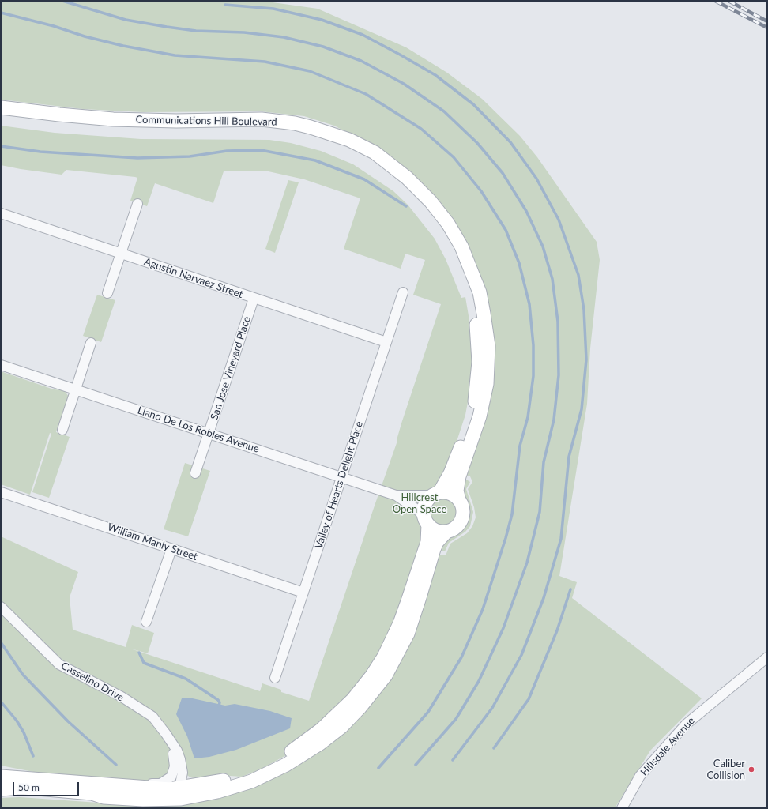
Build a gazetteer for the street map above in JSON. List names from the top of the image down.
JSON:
{
  "streets": {
    "street": [
      "Communications Hill Boulevard",
      "Agustin Narvaez Street",
      "San Jose Vineyard Place",
      "Llano De Los Robles Avenue",
      "Valley of Hearts Delight Place",
      "William Manly Street",
      "Casselino Drive",
      "Hillsdale Avenue"
    ]
  },
  "crossings": [
    ["Communications Hill Boulevard", "Llano De Los Robles Avenue"],
    ["Agustin Narvaez Street", "San Jose Vineyard Place"],
    ["Agustin Narvaez Street", "Valley of Hearts Delight Place"],
    ["San Jose Vineyard Place", "Llano De Los Robles Avenue"],
    ["Llano De Los Robles Avenue", "Valley of Hearts Delight Place"],
    ["Valley of Hearts Delight Place", "William Manly Street"]
  ],
  "parks": ["Hillcrest Open Space"],
  "places": ["Caliber Collision"],
  "scale_bar": "50 m"
}
